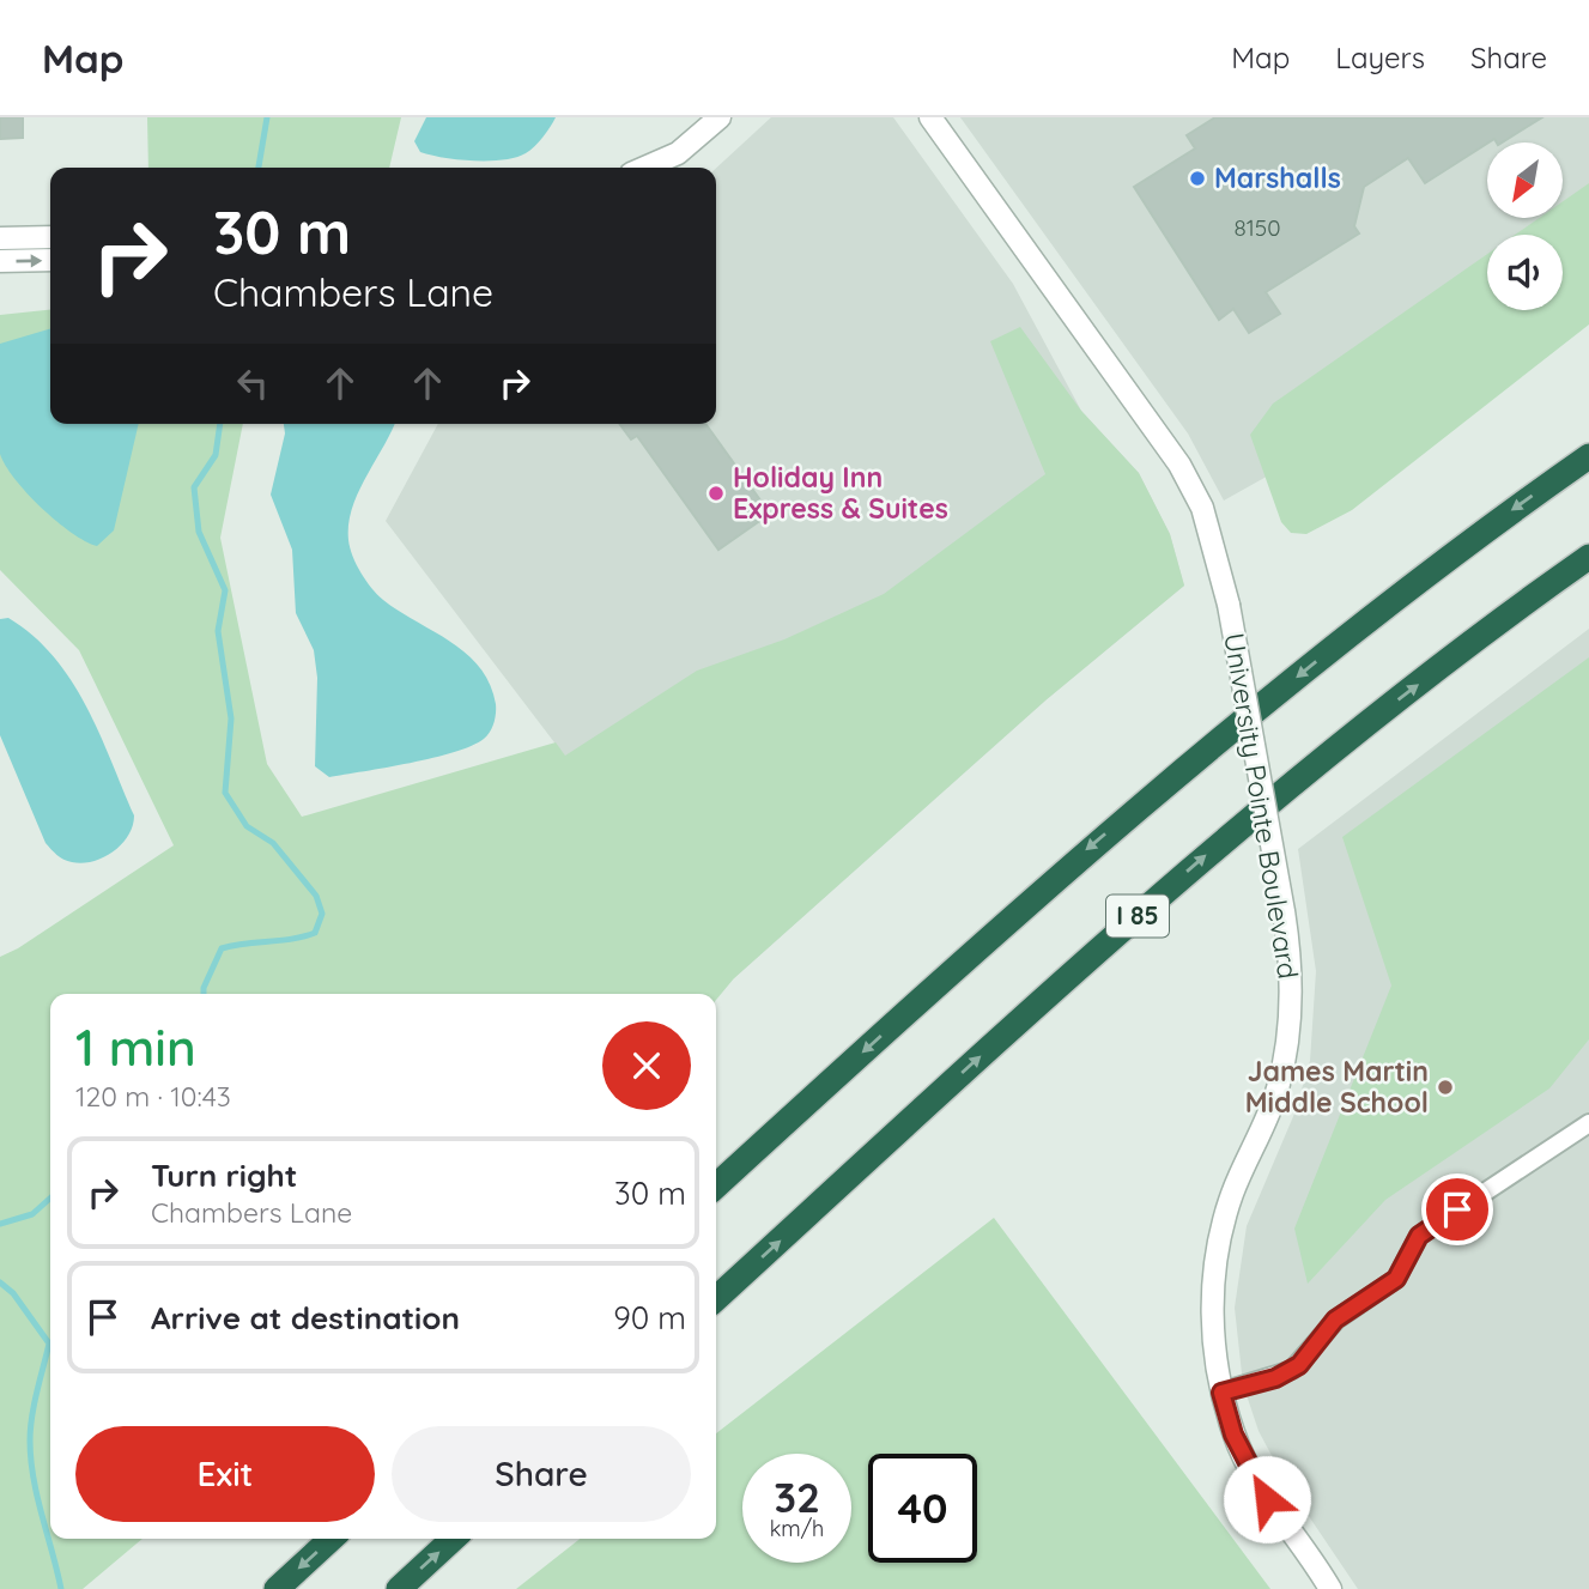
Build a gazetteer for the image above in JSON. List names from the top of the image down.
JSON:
{
  "streets": {
    "highway": ["I 85"],
    "street": ["University Pointe Boulevard"]
  },
  "places": ["Marshalls", "Holiday Inn Express & Suites", "James Martin Middle School"],
  "house_numbers": ["8150"],
  "north": "bottom left",
  "page": {
    "header": "Map",
    "nav": ["Map", "Layers", "Share"],
    "turn": ["30 m", "Chambers Lane"],
    "heading": ["1 min", "120 m · 10:43"],
    "list": [
      {
        "name": "Turn right",
        "note": "Chambers Lane",
        "value": "30 m"
      },
      {
        "name": "Arrive at destination",
        "value": "90 m"
      }
    ],
    "buttons": ["Exit", "Share"],
    "speed": "32 km/h",
    "limit": "40"
  }
}
